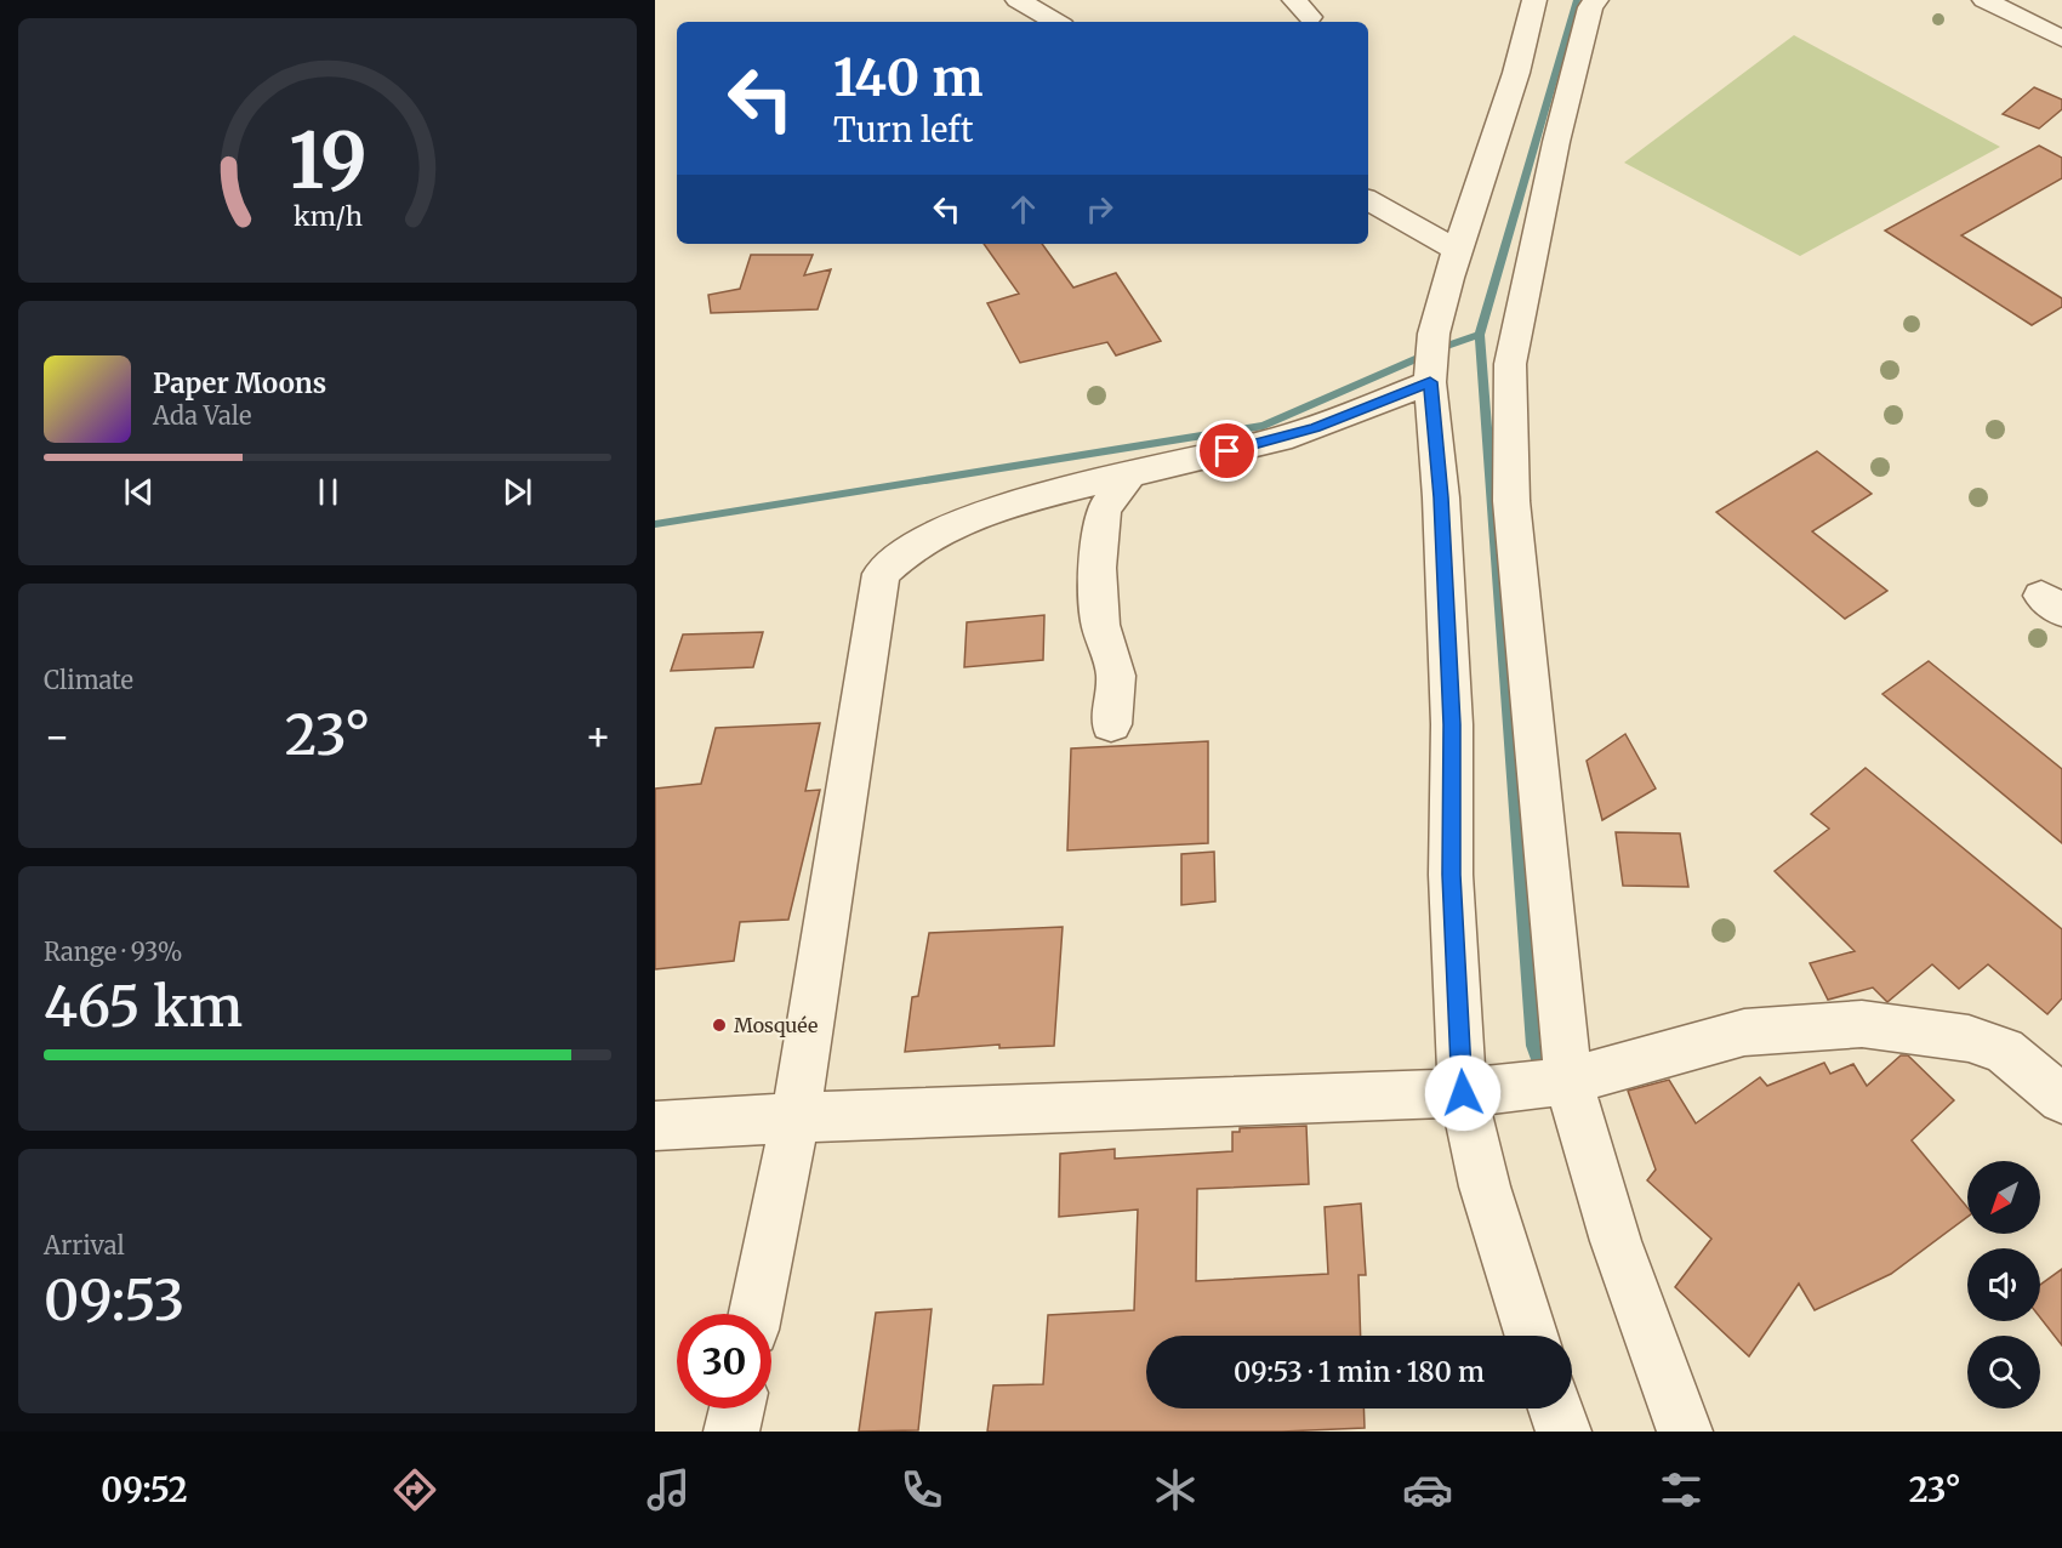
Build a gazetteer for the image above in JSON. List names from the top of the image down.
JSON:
{
  "places": ["Mosquée"],
  "north": "bottom left",
  "page": {
    "turn": ["140 m", "Turn left"],
    "song": ["Paper Moons", "Ada Vale"],
    "tile": [
      "Climate",
      ["Range · 93%", "465 km"],
      ["Arrival", "09:53"]
    ],
    "heat": ["−", "23°", "+"],
    "limit": "30",
    "trip": "09:53 · 1 min · 180 m",
    "tabs": ["09:52", "23°"],
    "gauge": ["19", "km/h"]
  }
}
